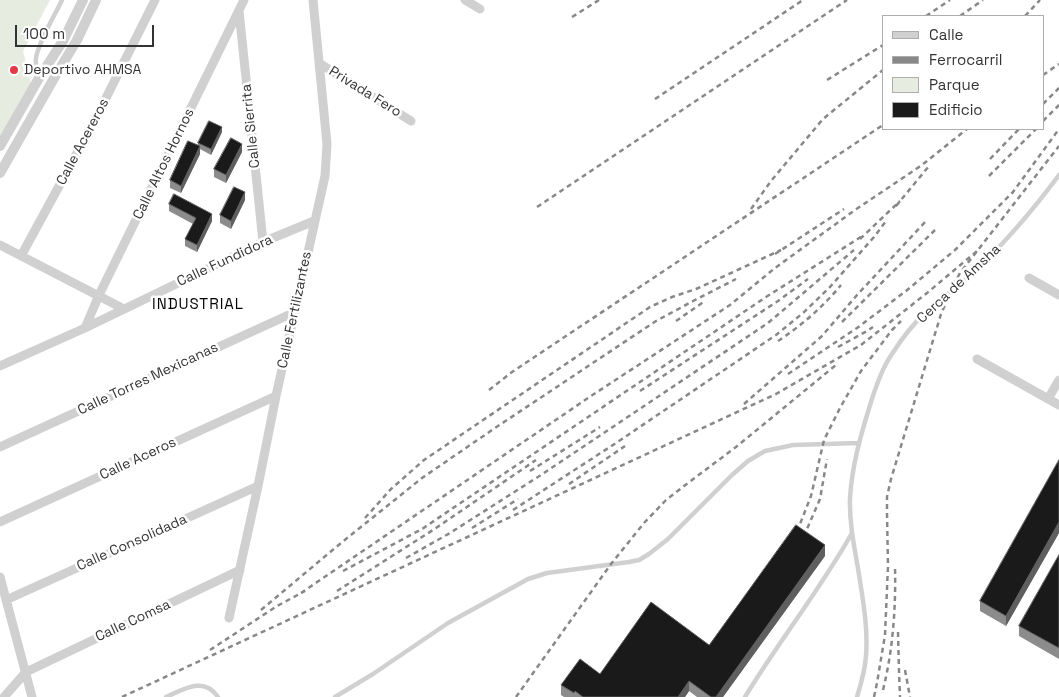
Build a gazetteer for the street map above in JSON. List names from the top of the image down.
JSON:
{
  "streets": {
    "street": [
      "Privada Fero",
      "Calle Sierrita",
      "Calle Acereros",
      "Calle Altos Hornos",
      "Calle Fundidora",
      "Calle Fertilizantes",
      "Calle Torres Mexicanas",
      "Calle Aceros",
      "Calle Consolidada",
      "Calle Comsa"
    ],
    "lane": ["Cerca de Amsha"]
  },
  "crossings": [
    ["Privada Fero", "Calle Fertilizantes"],
    ["Calle Sierrita", "Calle Altos Hornos"],
    ["Calle Sierrita", "Calle Fundidora"],
    ["Calle Altos Hornos", "Calle Fundidora"],
    ["Calle Fundidora", "Calle Fertilizantes"],
    ["Calle Fertilizantes", "Calle Torres Mexicanas"],
    ["Calle Fertilizantes", "Calle Aceros"],
    ["Calle Fertilizantes", "Calle Consolidada"],
    ["Calle Fertilizantes", "Calle Comsa"]
  ],
  "districts": ["INDUSTRIAL"],
  "places": ["Deportivo AHMSA"],
  "legend": [
    "Calle",
    "Ferrocarril",
    "Parque",
    "Edificio"
  ],
  "scale_bar": "100 m"
}
